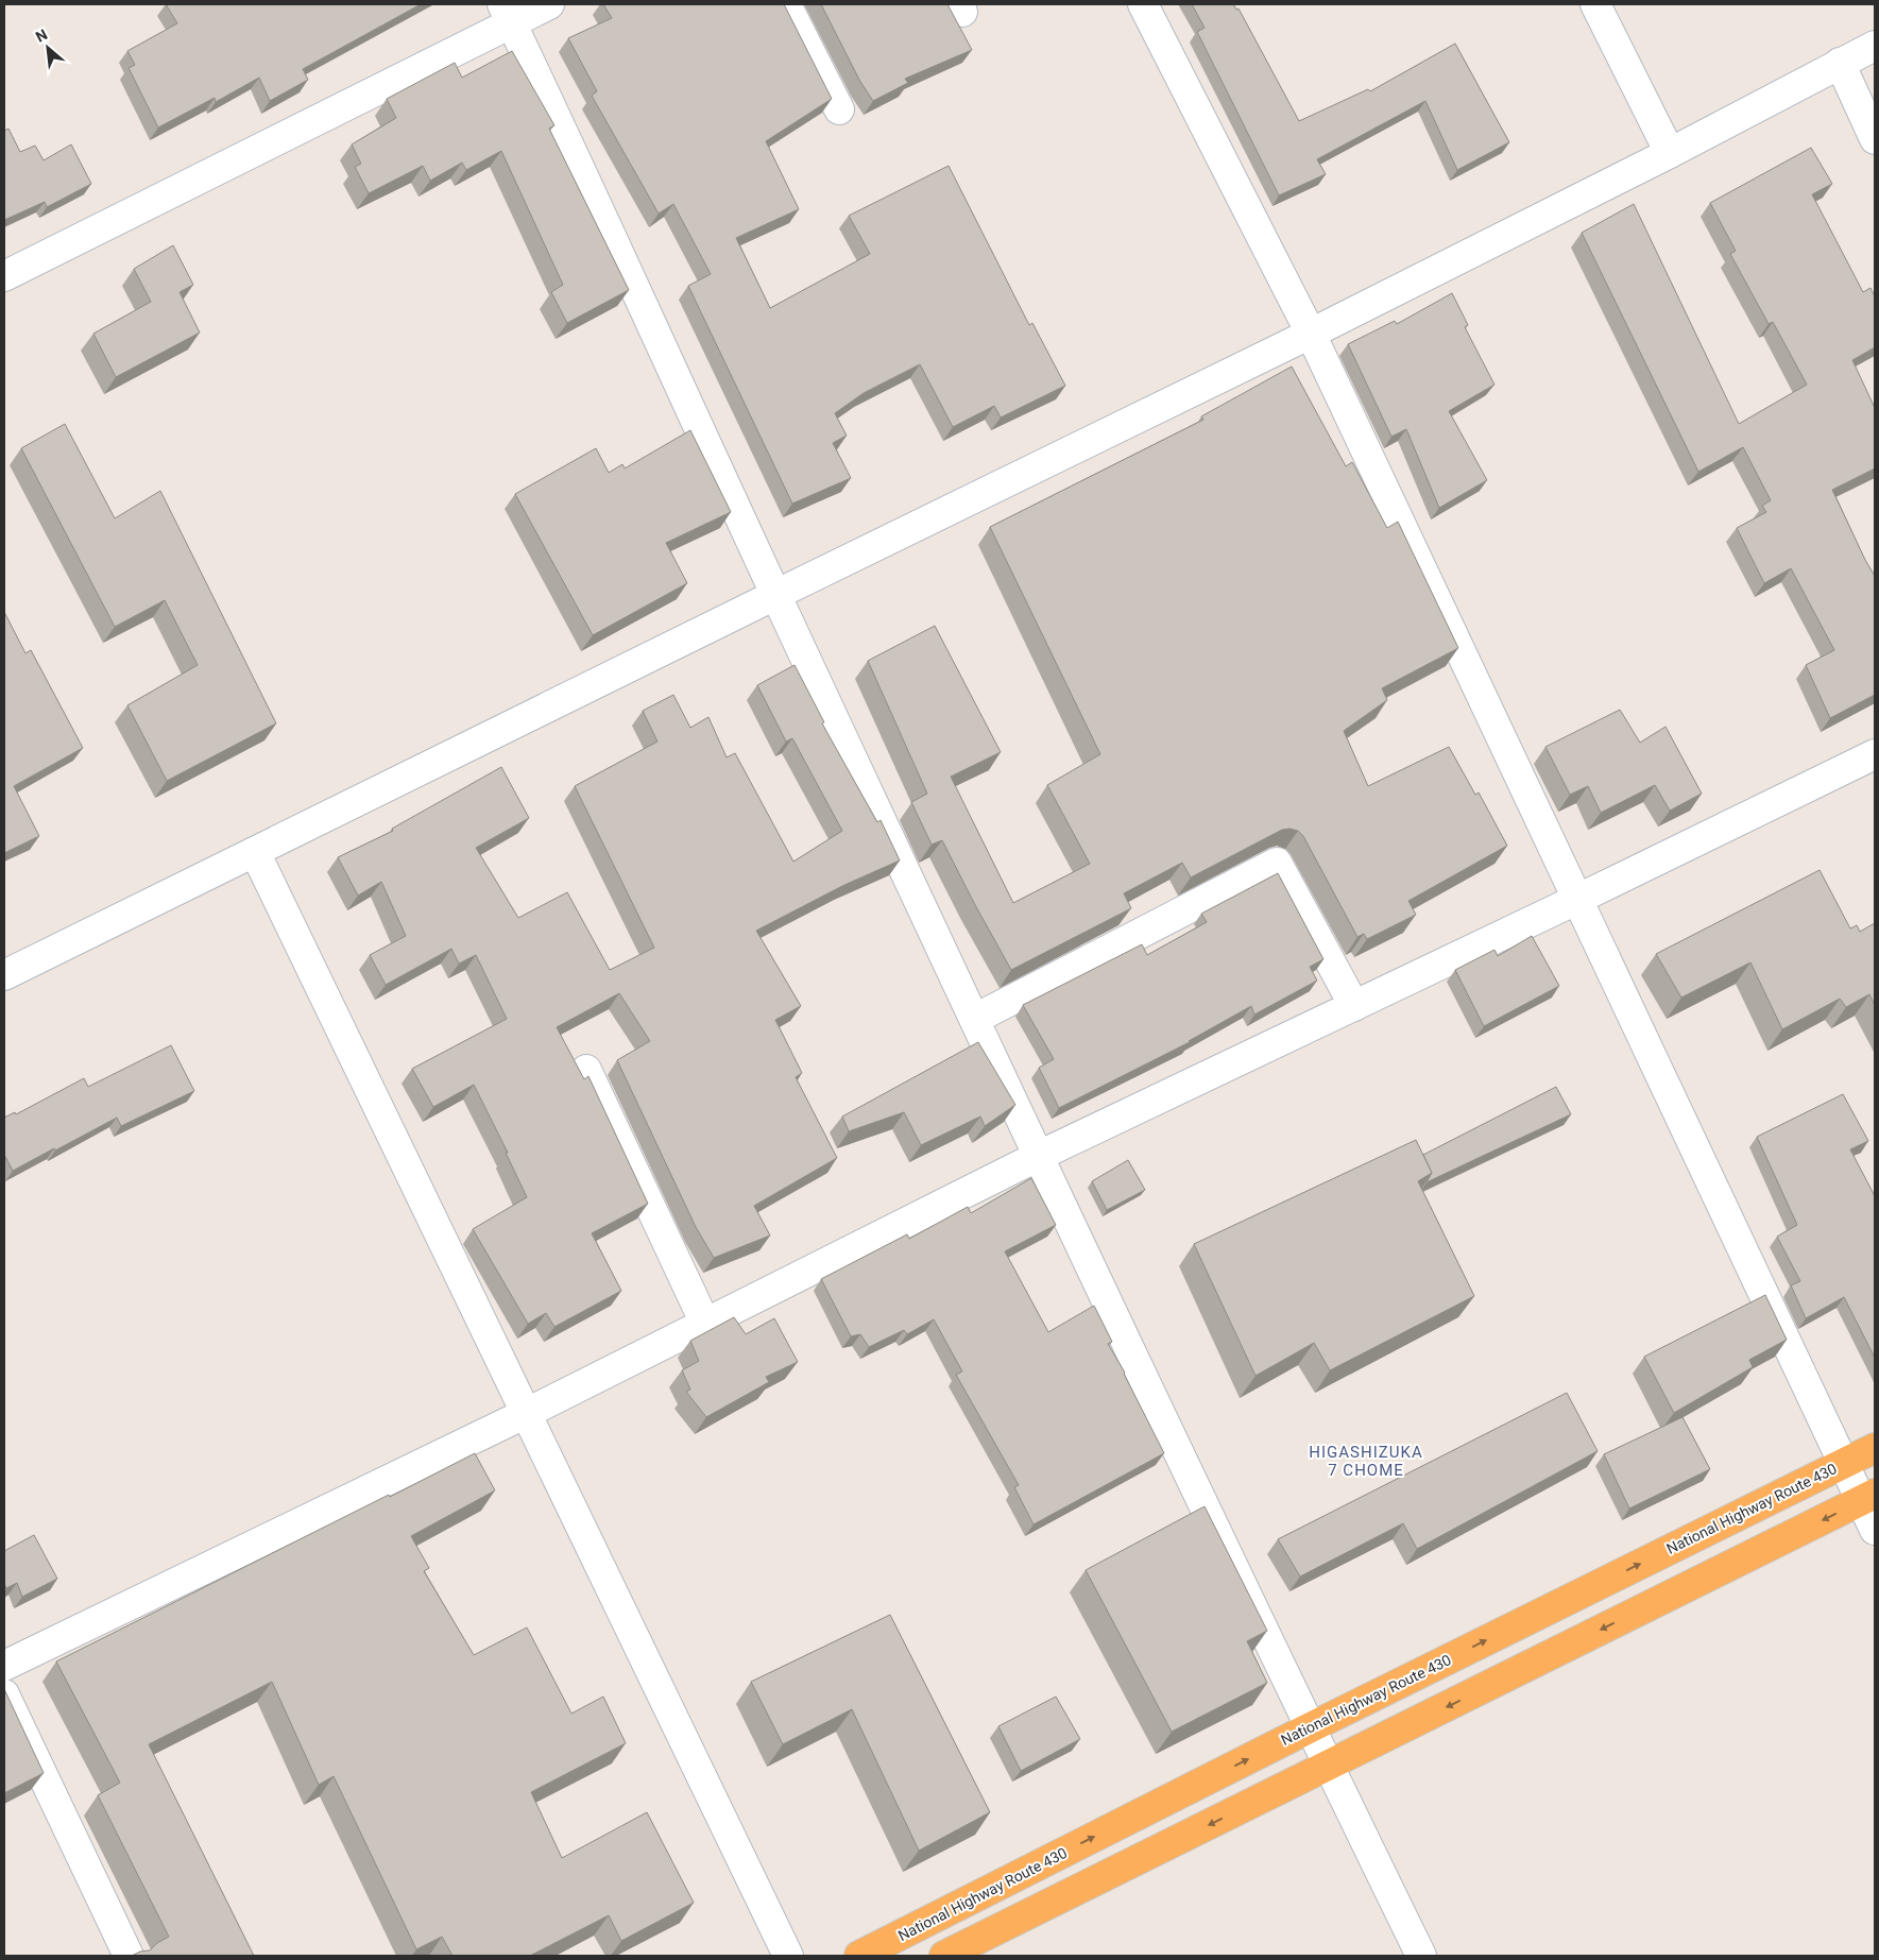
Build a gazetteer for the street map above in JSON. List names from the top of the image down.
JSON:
{
  "streets": {
    "highway": ["National Highway Route 430"]
  },
  "districts": ["HIGASHIZUKA 7 CHOME"],
  "north": "top left"
}
